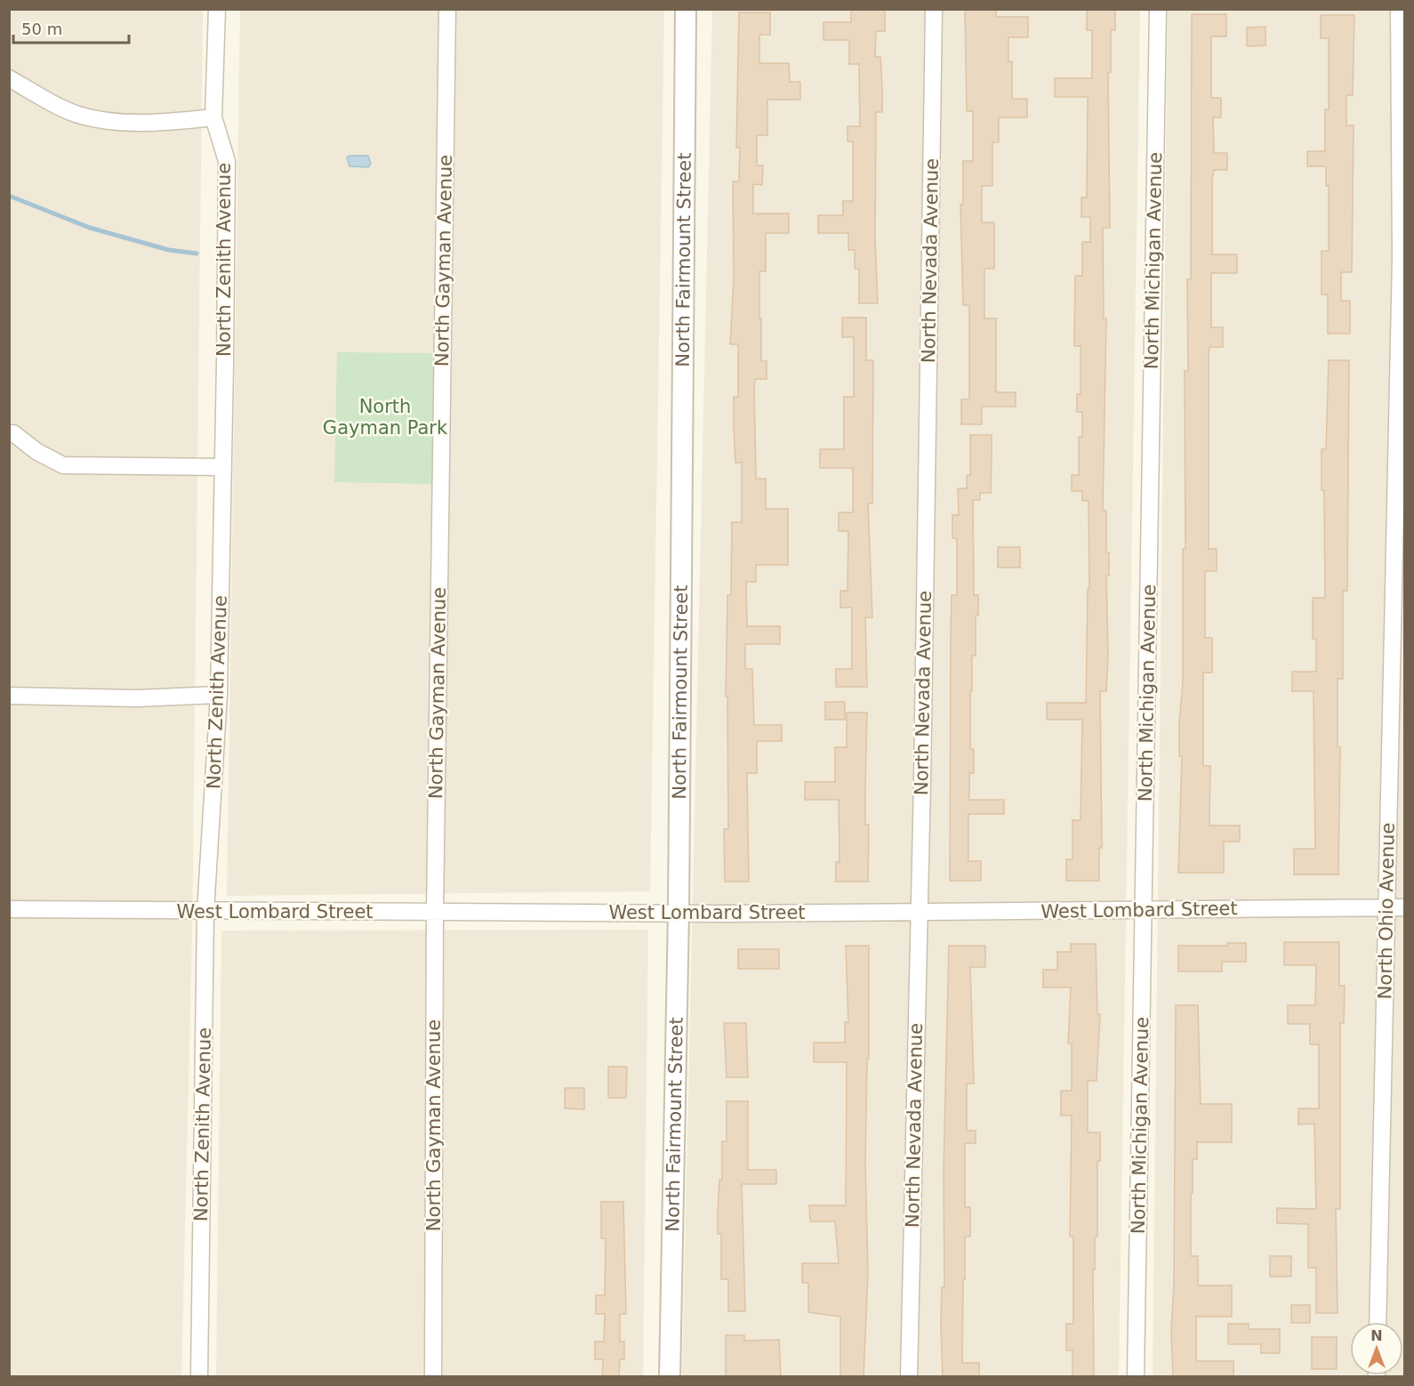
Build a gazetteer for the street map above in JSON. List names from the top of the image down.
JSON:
{
  "streets": {
    "street": [
      "North Zenith Avenue",
      "North Gayman Avenue",
      "North Fairmount Street",
      "North Nevada Avenue",
      "North Michigan Avenue",
      "West Lombard Street",
      "North Ohio Avenue"
    ]
  },
  "crossings": [
    ["North Zenith Avenue", "West Lombard Street"],
    ["North Gayman Avenue", "West Lombard Street"],
    ["North Fairmount Street", "West Lombard Street"],
    ["North Nevada Avenue", "West Lombard Street"],
    ["North Michigan Avenue", "West Lombard Street"],
    ["West Lombard Street", "North Ohio Avenue"]
  ],
  "parks": ["North Gayman Park"],
  "scale_bar": "50 m",
  "north": "top"
}
